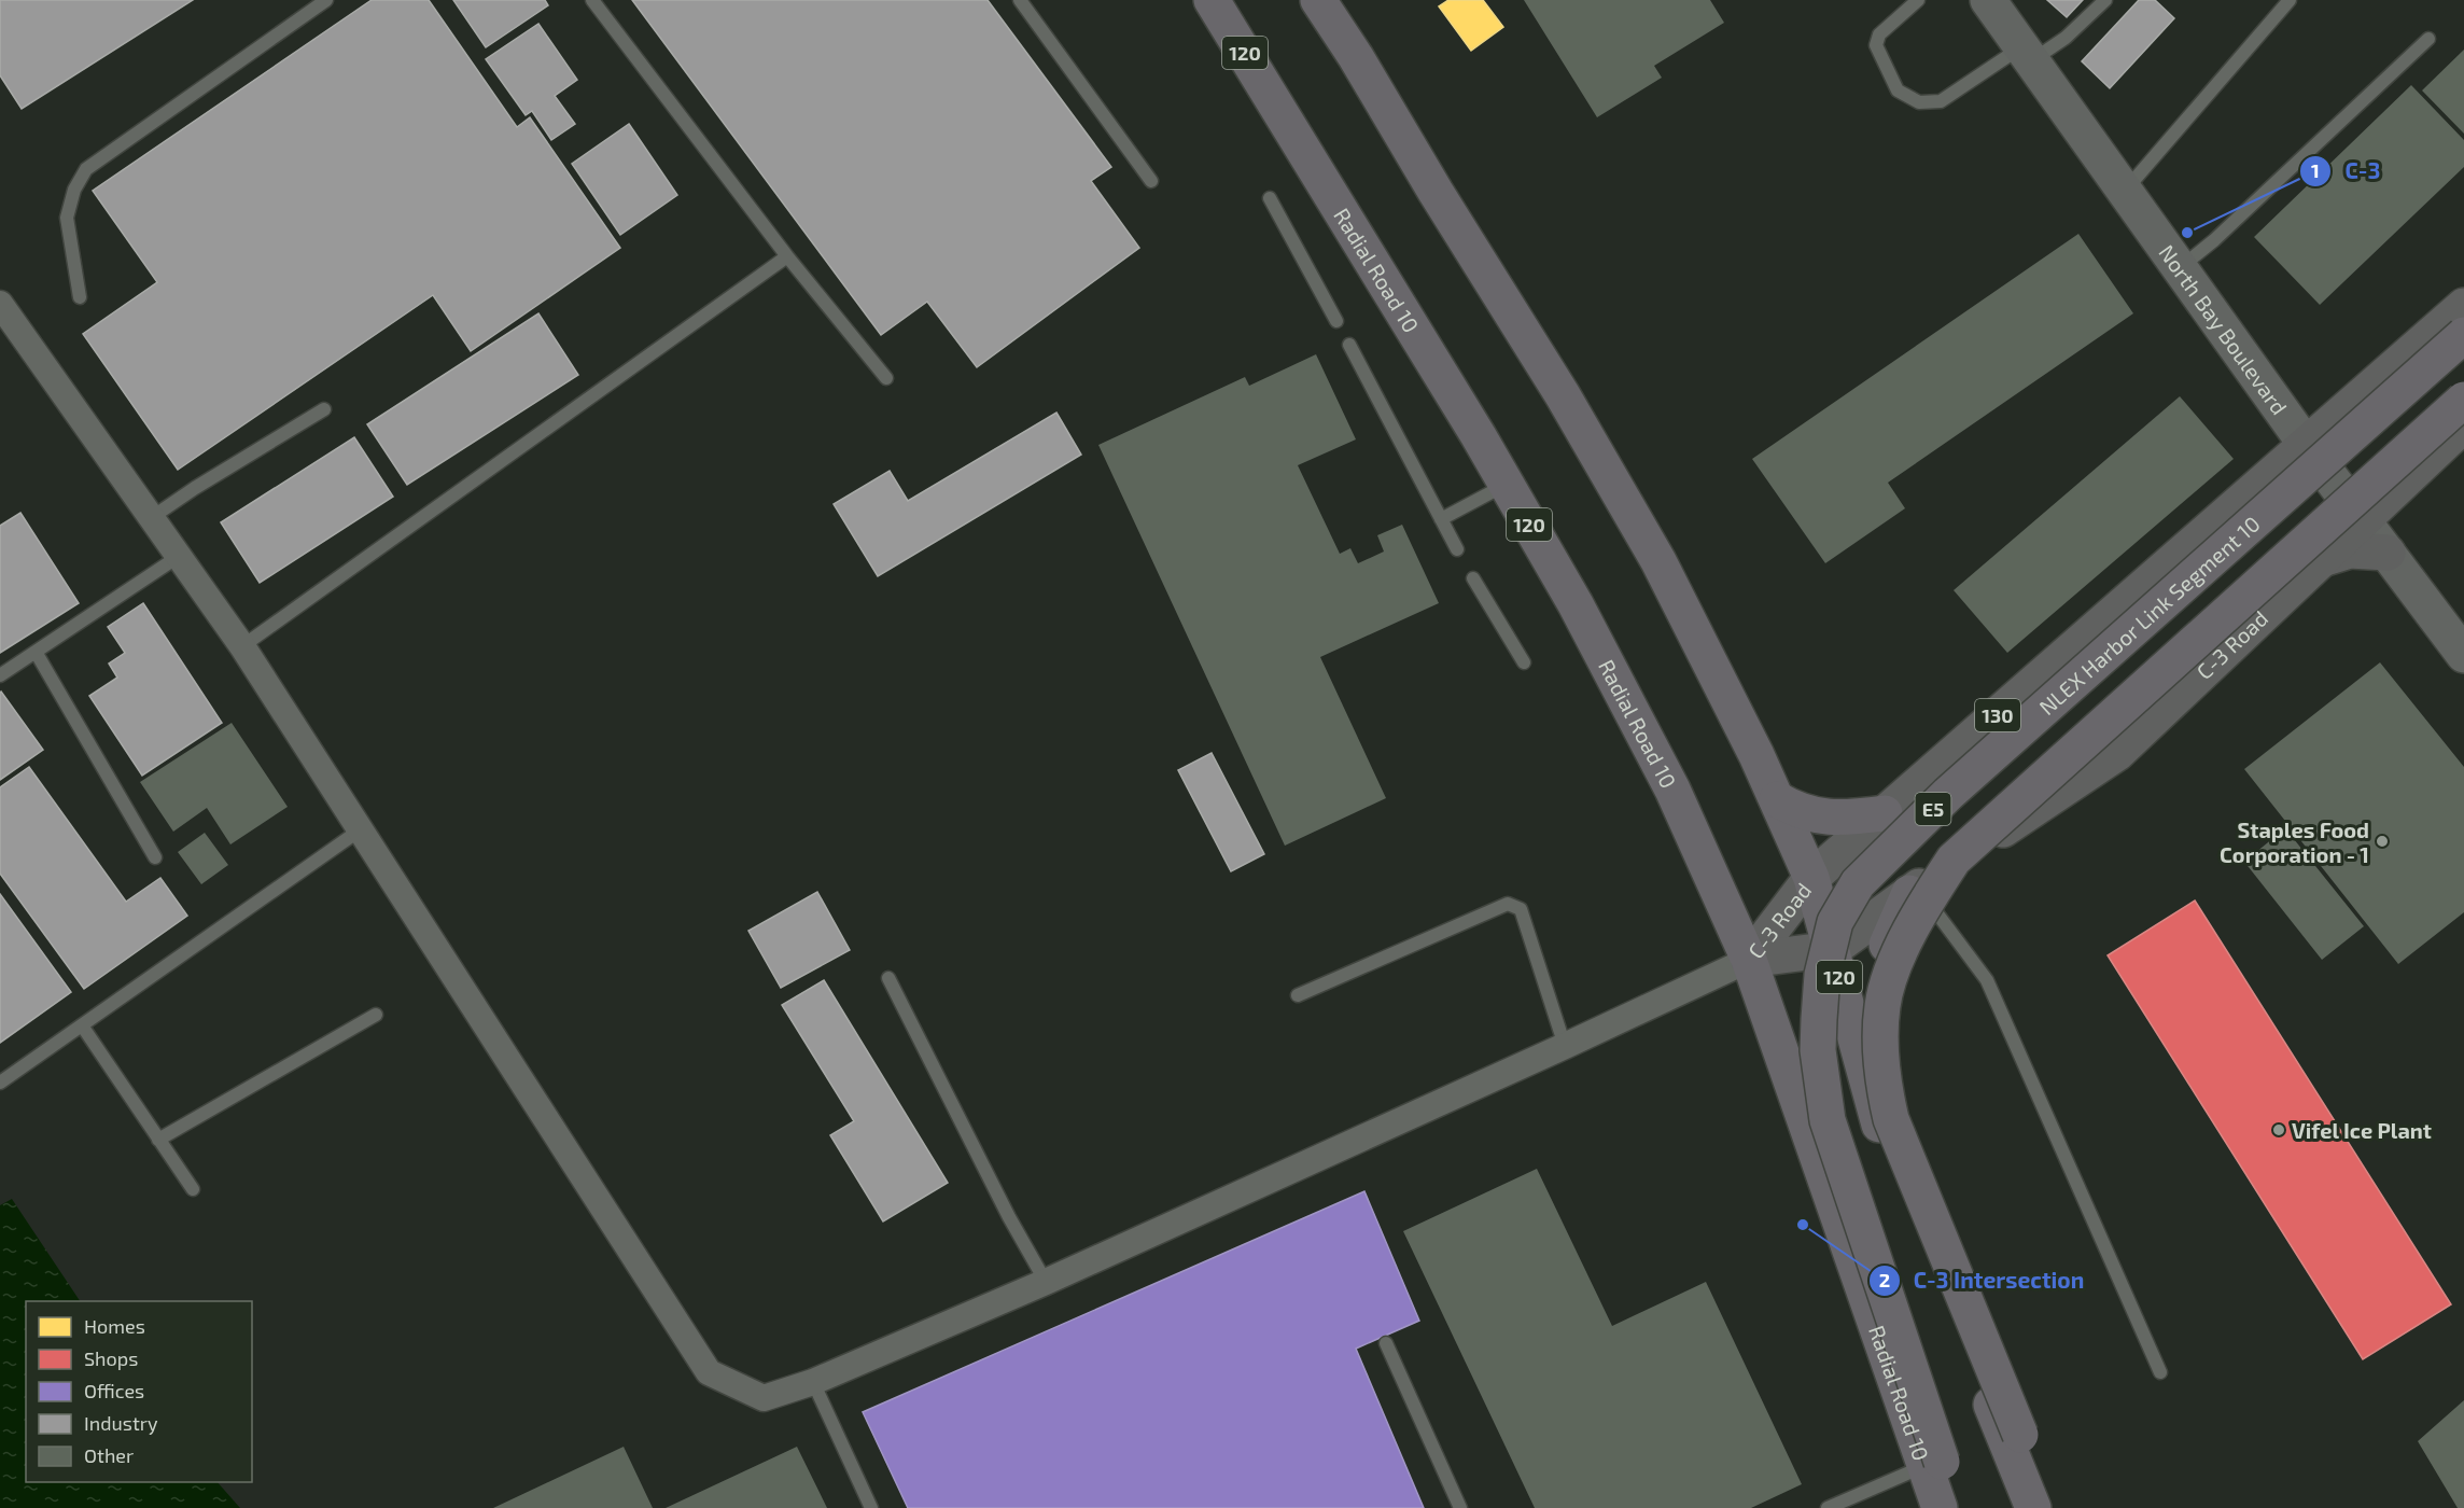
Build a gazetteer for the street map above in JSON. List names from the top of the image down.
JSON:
{
  "streets": {
    "highway": [
      "120",
      "Radial Road 10",
      "NLEX Harbor Link Segment 10",
      "E5"
    ],
    "main road": ["North Bay Boulevard", "C-3 Road", "130"]
  },
  "crossings": [
    ["120", "C-3 Road"],
    ["Radial Road 10", "NLEX Harbor Link Segment 10"],
    ["Radial Road 10", "C-3 Road"],
    ["North Bay Boulevard", "C-3 Road"]
  ],
  "places": [
    "C-3",
    "Staples Food Corporation - 1",
    "Vifel Ice Plant",
    "C-3 Intersection"
  ],
  "legend": [
    "Homes",
    "Shops",
    "Offices",
    "Industry",
    "Other"
  ]
}
